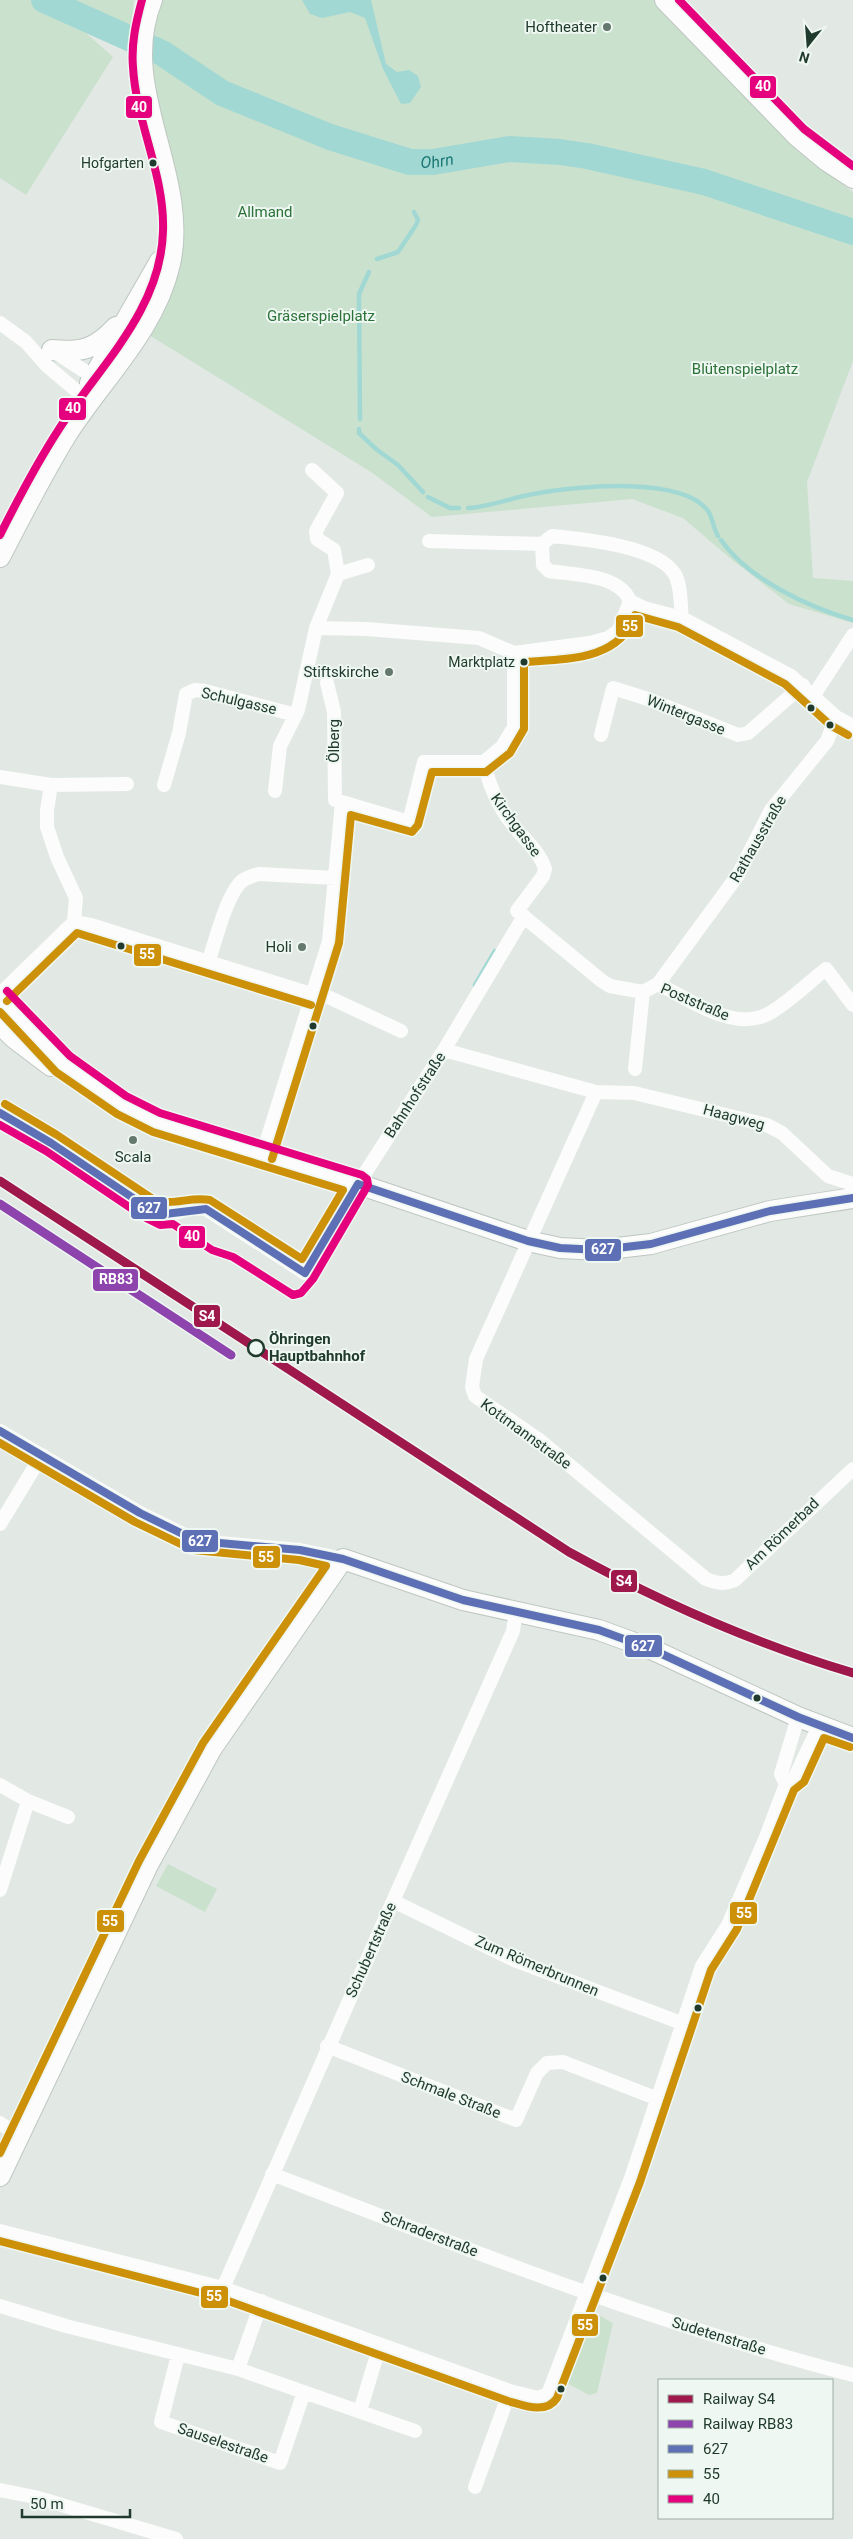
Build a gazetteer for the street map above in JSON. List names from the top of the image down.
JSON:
{
  "streets": {
    "street": [
      "Schulgasse",
      "Wintergasse",
      "Ölberg",
      "Kirchgasse",
      "Rathausstraße",
      "Poststraße",
      "Bahnhofstraße",
      "Haagweg",
      "Kottmannstraße",
      "Am Römerbad",
      "Schubertstraße",
      "Zum Römerbrunnen",
      "Schmale Straße",
      "Schraderstraße",
      "Sudetenstraße",
      "Sauselestraße"
    ]
  },
  "crossings": [
    ["Kirchgasse", "Poststraße"],
    ["Kirchgasse", "Bahnhofstraße"],
    ["Rathausstraße", "Poststraße"],
    ["Poststraße", "Bahnhofstraße"],
    ["Bahnhofstraße", "Haagweg"],
    ["Kottmannstraße", "Am Römerbad"],
    ["Schubertstraße", "Zum Römerbrunnen"],
    ["Schubertstraße", "Schmale Straße"],
    ["Schubertstraße", "Schraderstraße"],
    ["Schraderstraße", "Sudetenstraße"]
  ],
  "water": ["Ohrn"],
  "parks": ["Allmand", "Gräserspielplatz", "Blütenspielplatz"],
  "places": [
    "Hoftheater",
    "Hofgarten",
    "Marktplatz",
    "Stiftskirche",
    "Holi",
    "Scala",
    "Öhringen Hauptbahnhof"
  ],
  "lines": [
    "transit line 40",
    "transit line 55",
    "transit line 627",
    "rail line S4",
    "rail line RB83"
  ],
  "legend": [
    "Railway S4",
    "Railway RB83",
    "627",
    "55",
    "40"
  ],
  "scale_bar": "50 m",
  "north": "bottom"
}
